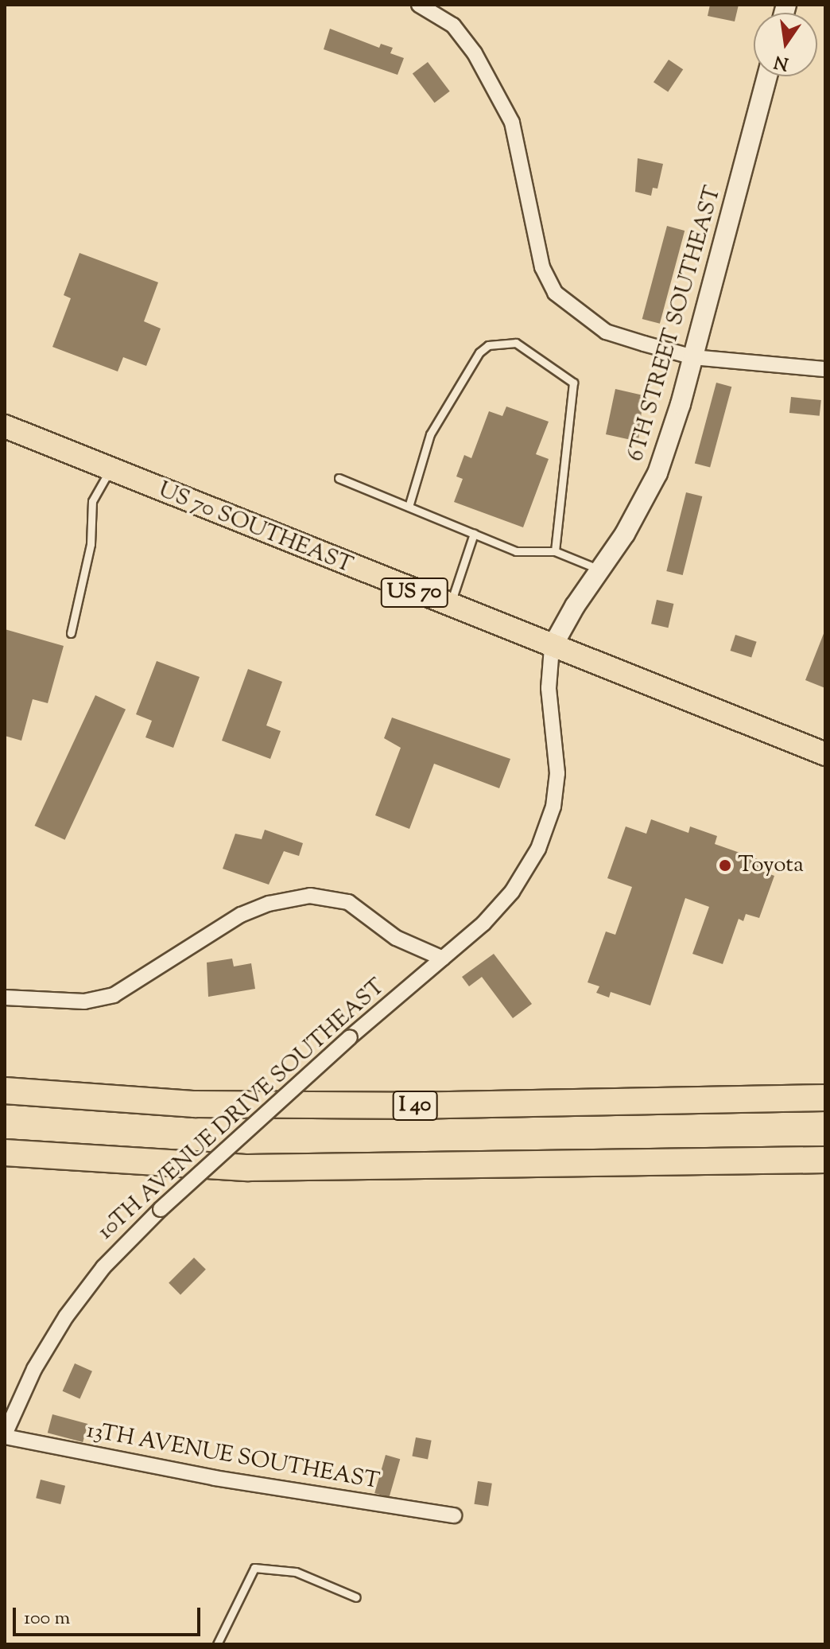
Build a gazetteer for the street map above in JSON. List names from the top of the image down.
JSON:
{
  "streets": {
    "highway": ["I 40"],
    "main road": ["US 70 SOUTHEAST", "US 70"],
    "street": ["6TH STREET SOUTHEAST", "10TH AVENUE DRIVE SOUTHEAST", "13TH AVENUE SOUTHEAST"]
  },
  "crossings": [
    ["6TH STREET SOUTHEAST", "US 70 SOUTHEAST"],
    ["6TH STREET SOUTHEAST", "10TH AVENUE DRIVE SOUTHEAST"],
    ["US 70 SOUTHEAST", "10TH AVENUE DRIVE SOUTHEAST"],
    ["10TH AVENUE DRIVE SOUTHEAST", "13TH AVENUE SOUTHEAST"]
  ],
  "places": ["Toyota"],
  "scale_bar": "100 m",
  "north": "bottom"
}
